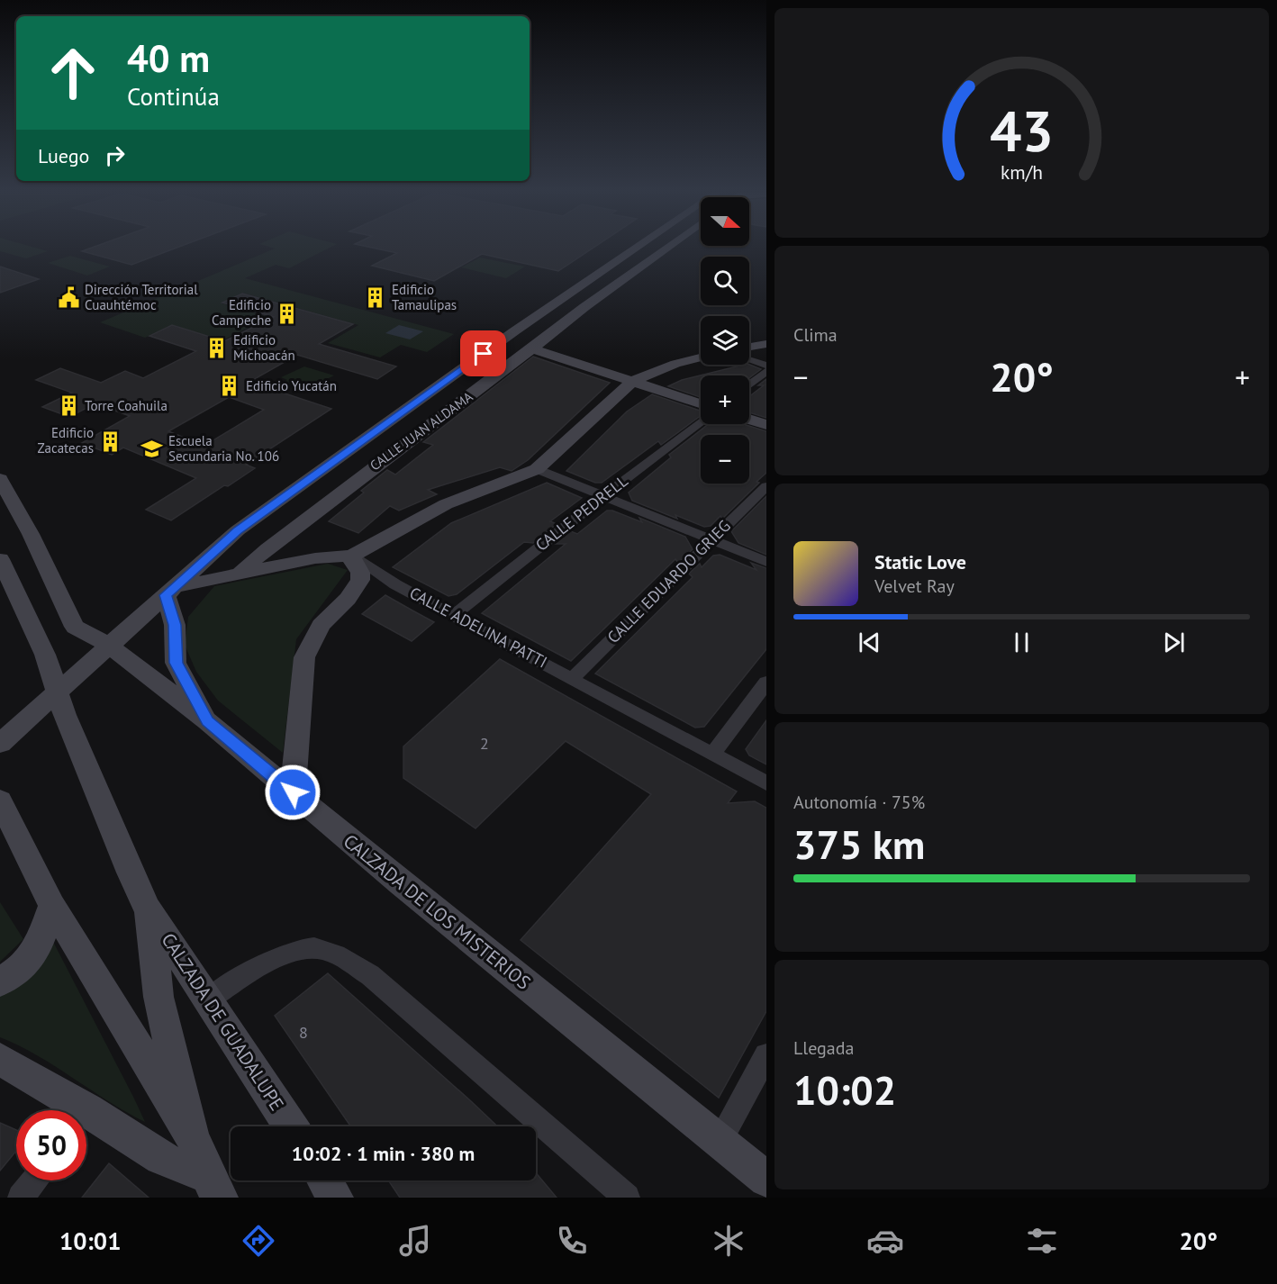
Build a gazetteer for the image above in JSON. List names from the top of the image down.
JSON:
{
  "streets": {
    "main road": ["CALLE JUAN ALDAMA", "CALZADA DE LOS MISTERIOS", "CALZADA DE GUADALUPE"],
    "street": ["CALLE PEDRELL", "CALLE EDUARDO GRIEG", "CALLE ADELINA PATTI"]
  },
  "crossings": [
    ["CALLE PEDRELL", "CALLE ADELINA PATTI"],
    ["CALLE EDUARDO GRIEG", "CALLE ADELINA PATTI"]
  ],
  "places": {
    "public building": ["Dirección Territorial Cuauhtémoc"],
    "building": [
      "Edificio Tamaulipas",
      "Edificio Campeche",
      "Edificio Michoacán",
      "Edificio Yucatán",
      "Torre Coahuila",
      "Edificio Zacatecas"
    ],
    "school or university": ["Escuela Secundaria No. 106"]
  },
  "house_numbers": ["2", "8"],
  "north": "right",
  "page": {
    "turn": ["40 m", "Continúa"],
    "then": "Luego",
    "map_buttons": ["+", "−"],
    "tile": [
      "Clima",
      ["Autonomía · 75%", "375 km"],
      ["Llegada", "10:02"]
    ],
    "heat": ["−", "20°", "+"],
    "song": ["Static Love", "Velvet Ray"],
    "limit": "50",
    "trip": "10:02 · 1 min · 380 m",
    "tabs": ["10:01", "20°"],
    "gauge": ["43", "km/h"]
  }
}
